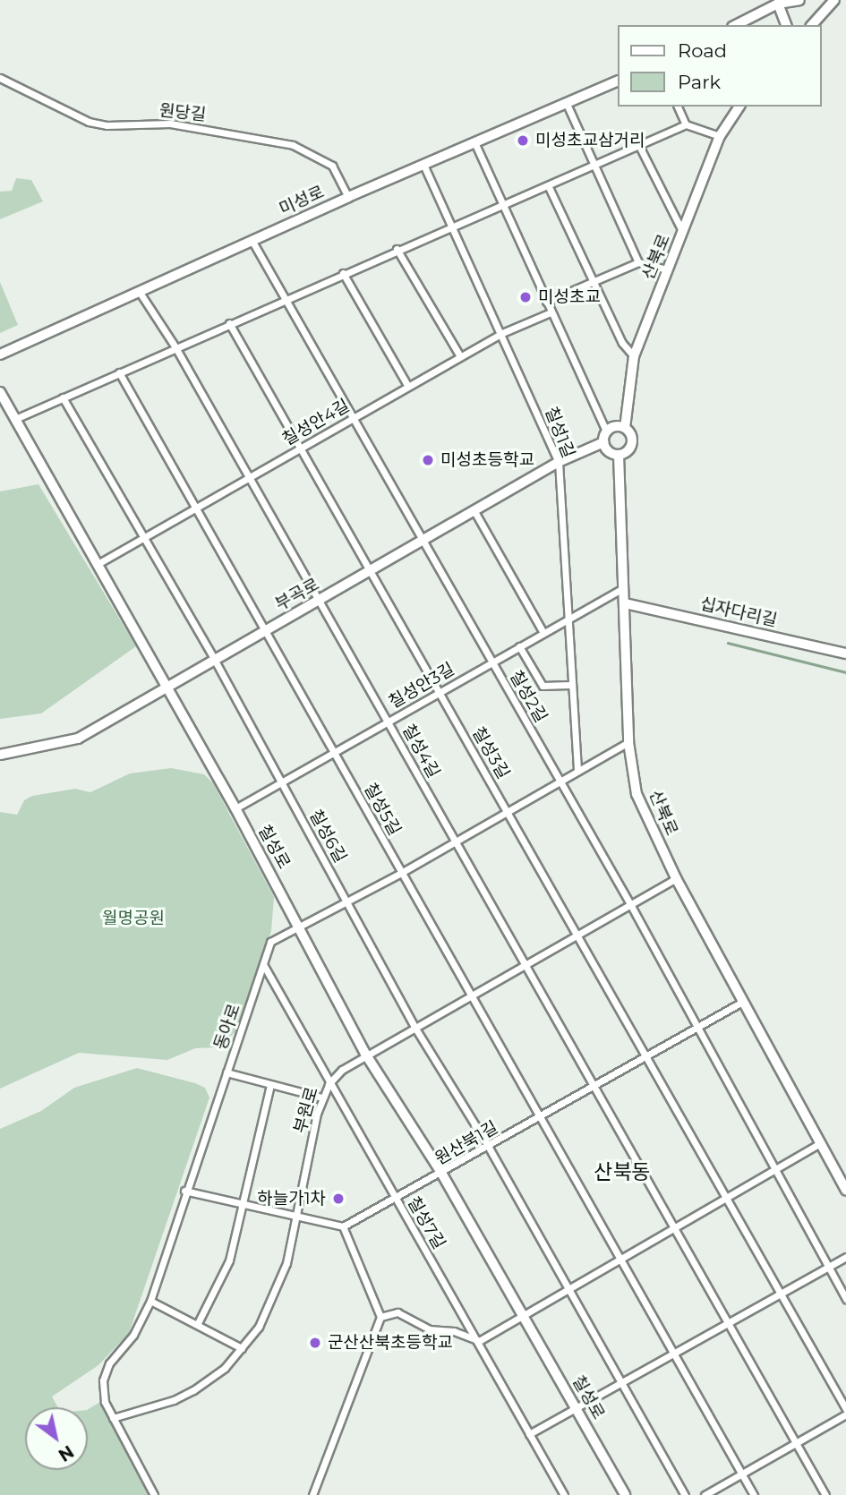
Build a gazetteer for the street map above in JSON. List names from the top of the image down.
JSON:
{
  "streets": {
    "street": [
      "원당길",
      "미성로",
      "산북로",
      "칠성안4길",
      "칠성1길",
      "부곡로",
      "십자다리길",
      "칠성안3길",
      "칠성2길",
      "칠성4길",
      "칠성3길",
      "칠성5길",
      "칠성6길",
      "칠성로",
      "동아로",
      "부원로",
      "원산북1길",
      "칠성7길"
    ]
  },
  "crossings": [
    ["원당길", "미성로"],
    ["미성로", "칠성1길"],
    ["미성로", "칠성2길"],
    ["미성로", "칠성4길"],
    ["산북로", "부곡로"],
    ["산북로", "십자다리길"],
    ["산북로", "칠성안3길"],
    ["산북로", "동아로"],
    ["산북로", "부원로"],
    ["산북로", "원산북1길"],
    ["칠성안4길", "칠성1길"],
    ["칠성안4길", "칠성2길"],
    ["칠성안4길", "칠성4길"],
    ["칠성안4길", "칠성3길"],
    ["칠성안4길", "칠성5길"],
    ["칠성안4길", "칠성6길"],
    ["칠성안4길", "칠성로"],
    ["칠성1길", "부곡로"],
    ["칠성1길", "칠성안3길"],
    ["칠성1길", "동아로"],
    ["부곡로", "칠성2길"],
    ["부곡로", "칠성4길"],
    ["부곡로", "칠성3길"],
    ["부곡로", "칠성5길"],
    ["부곡로", "칠성6길"],
    ["부곡로", "칠성로"],
    ["칠성안3길", "칠성2길"],
    ["칠성안3길", "칠성4길"],
    ["칠성안3길", "칠성3길"],
    ["칠성안3길", "칠성5길"],
    ["칠성안3길", "칠성6길"],
    ["칠성안3길", "칠성로"],
    ["칠성2길", "동아로"],
    ["칠성2길", "부원로"],
    ["칠성2길", "원산북1길"],
    ["칠성4길", "동아로"],
    ["칠성4길", "부원로"],
    ["칠성4길", "원산북1길"],
    ["칠성3길", "동아로"],
    ["칠성3길", "부원로"],
    ["칠성3길", "원산북1길"],
    ["칠성5길", "동아로"],
    ["칠성5길", "부원로"],
    ["칠성5길", "원산북1길"],
    ["칠성6길", "동아로"],
    ["칠성6길", "부원로"],
    ["칠성6길", "원산북1길"],
    ["칠성로", "동아로"],
    ["칠성로", "부원로"],
    ["칠성로", "원산북1길"],
    ["동아로", "부원로"],
    ["동아로", "칠성7길"],
    ["부원로", "칠성7길"],
    ["원산북1길", "칠성7길"]
  ],
  "districts": ["산북동"],
  "parks": ["월명공원"],
  "places": [
    "미성초교삼거리",
    "미성초교",
    "미성초등학교",
    "하늘가1차",
    "군산산북초등학교"
  ],
  "legend": ["Road", "Park"],
  "north": "bottom right"
}
